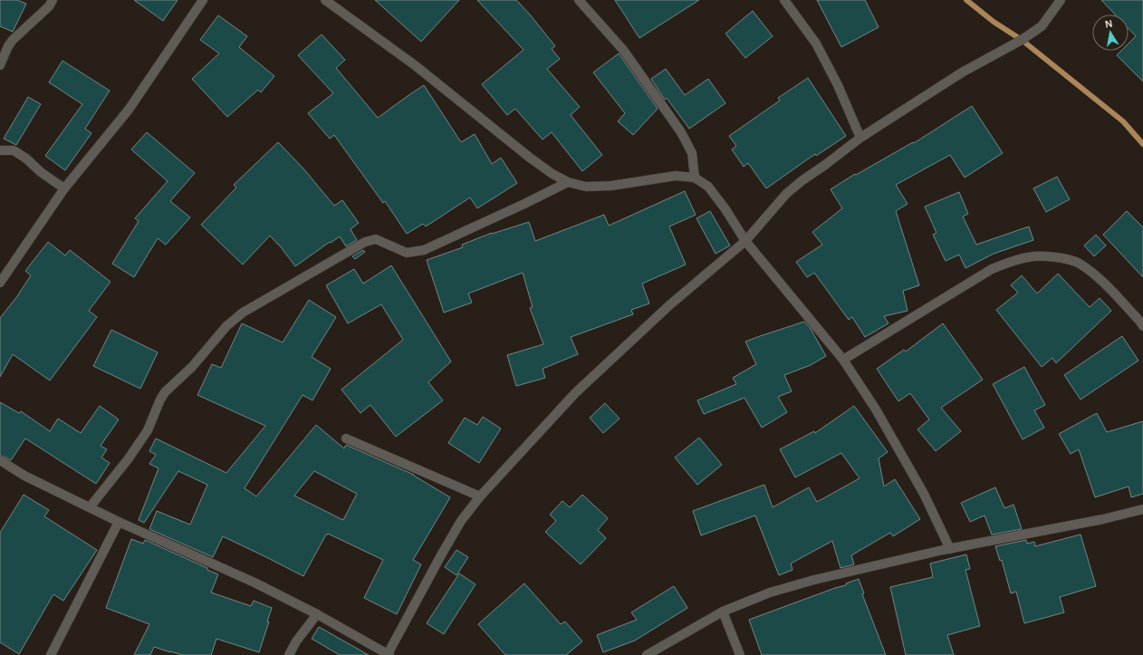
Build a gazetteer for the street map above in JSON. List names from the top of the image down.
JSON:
{
  "north": "top"
}
